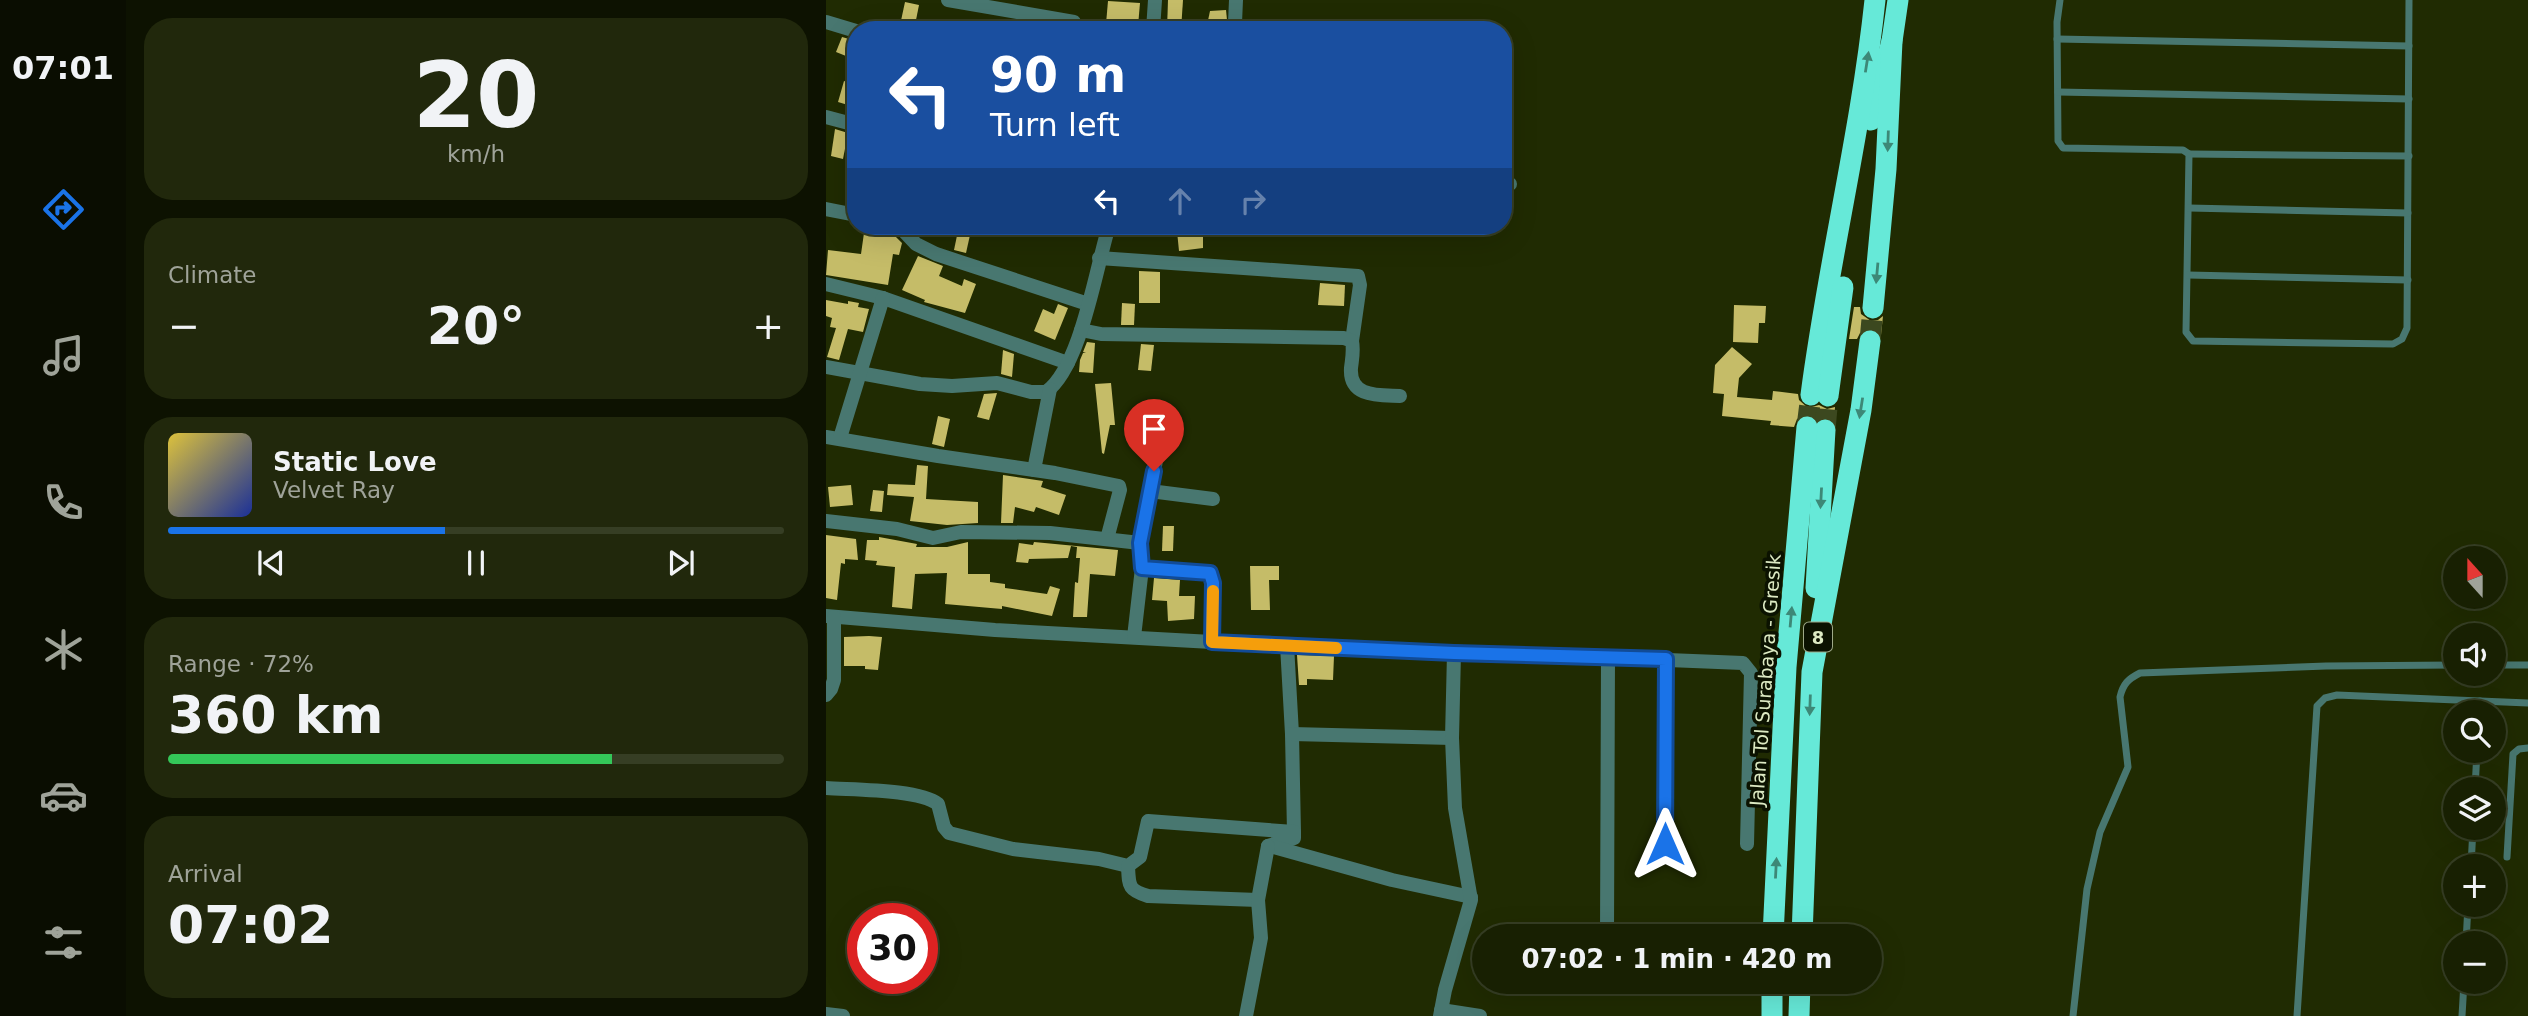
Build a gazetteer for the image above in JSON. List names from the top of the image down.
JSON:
{
  "streets": {
    "highway": ["8", "Jalan Tol Surabaya - Gresik"]
  },
  "north": "top",
  "page": {
    "tabs": "07:01",
    "tile": [
      ["20", "km/h"],
      "Climate",
      ["Range · 72%", "360 km"],
      ["Arrival", "07:02"]
    ],
    "turn": ["90 m", "Turn left"],
    "heat": ["−", "20°", "+"],
    "song": ["Static Love", "Velvet Ray"],
    "map_buttons": ["+", "−"],
    "limit": "30",
    "trip": "07:02 · 1 min · 420 m"
  }
}
